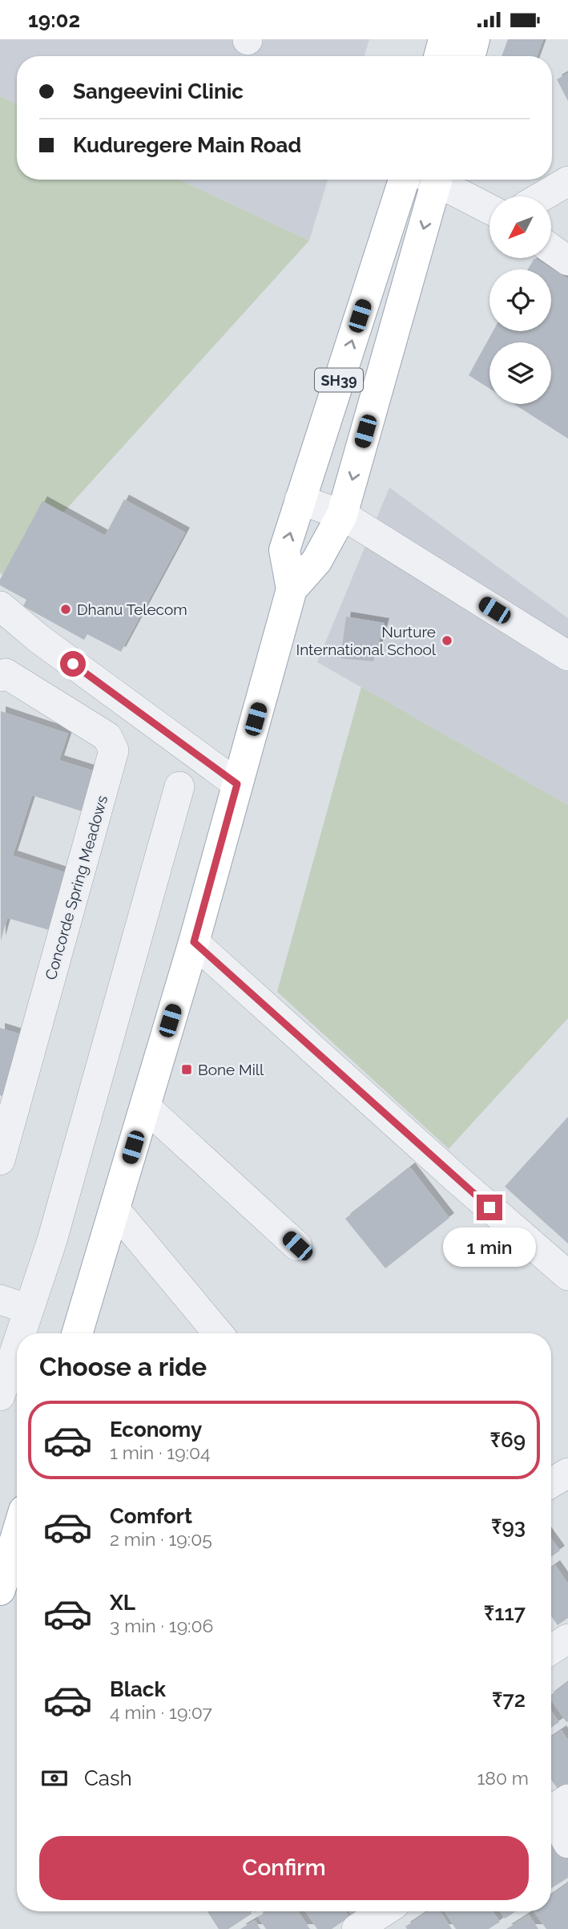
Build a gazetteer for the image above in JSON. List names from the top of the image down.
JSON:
{
  "streets": {
    "main road": ["SH39"],
    "street": ["Concorde Spring Meadows"]
  },
  "places": {
    "other": ["Dhanu Telecom", "Nurture International School"],
    "transit": ["Bone Mill"]
  },
  "north": "bottom left",
  "page": {
    "status": "19:02",
    "banner": ["Sangeevini Clinic", "Kuduregere Main Road"],
    "bubble": "1 min",
    "heading": "Choose a ride",
    "list": [
      {
        "name": "Economy",
        "note": "1 min · 19:04",
        "value": "₹69"
      },
      {
        "name": "Comfort",
        "note": "2 min · 19:05",
        "value": "₹93"
      },
      {
        "name": "XL",
        "note": "3 min · 19:06",
        "value": "₹117"
      },
      {
        "name": "Black",
        "note": "4 min · 19:07",
        "value": "₹72"
      }
    ],
    "pay": ["Cash", "180 m"],
    "buttons": "Confirm"
  }
}
